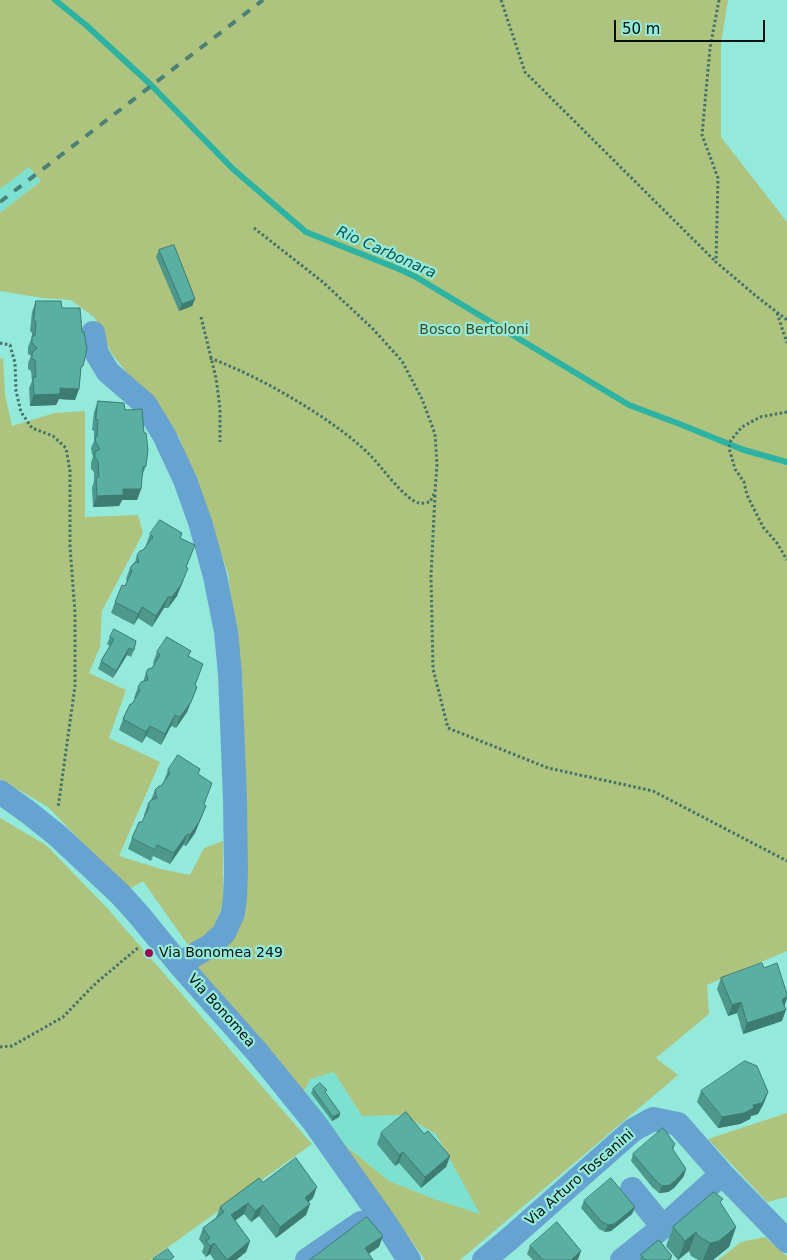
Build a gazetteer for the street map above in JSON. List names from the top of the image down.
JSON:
{
  "streets": {
    "street": ["Via Bonomea", "Via Arturo Toscanini"]
  },
  "water": ["Rio Carbonara"],
  "parks": ["Bosco Bertoloni"],
  "places": ["Via Bonomea 249"],
  "scale_bar": "50 m"
}
